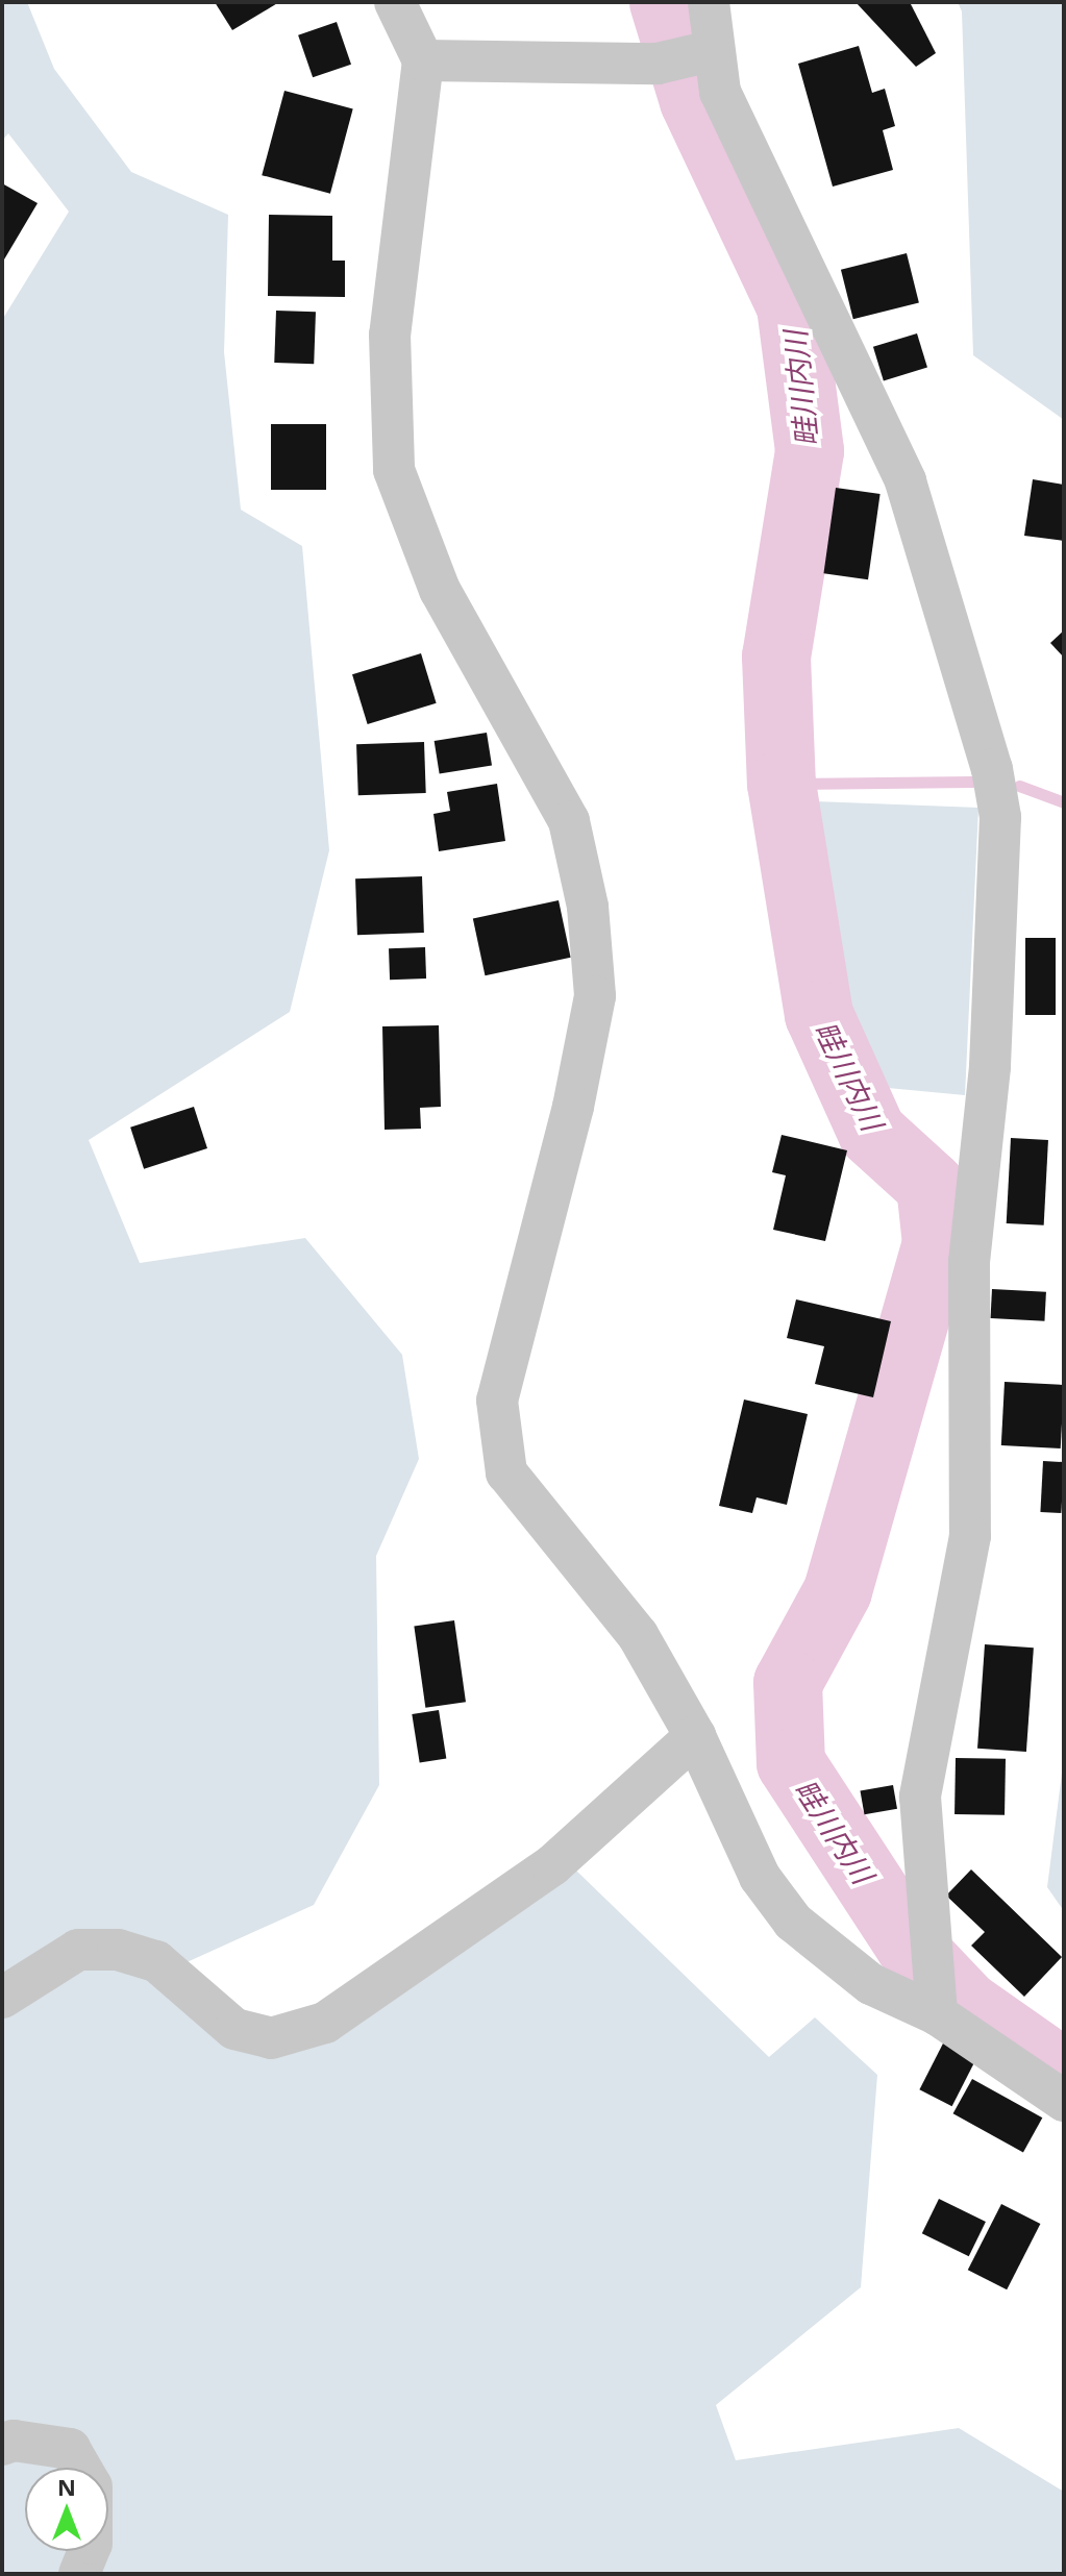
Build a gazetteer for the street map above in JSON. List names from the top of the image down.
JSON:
{
  "water": ["畦川内川"],
  "north": "top"
}
